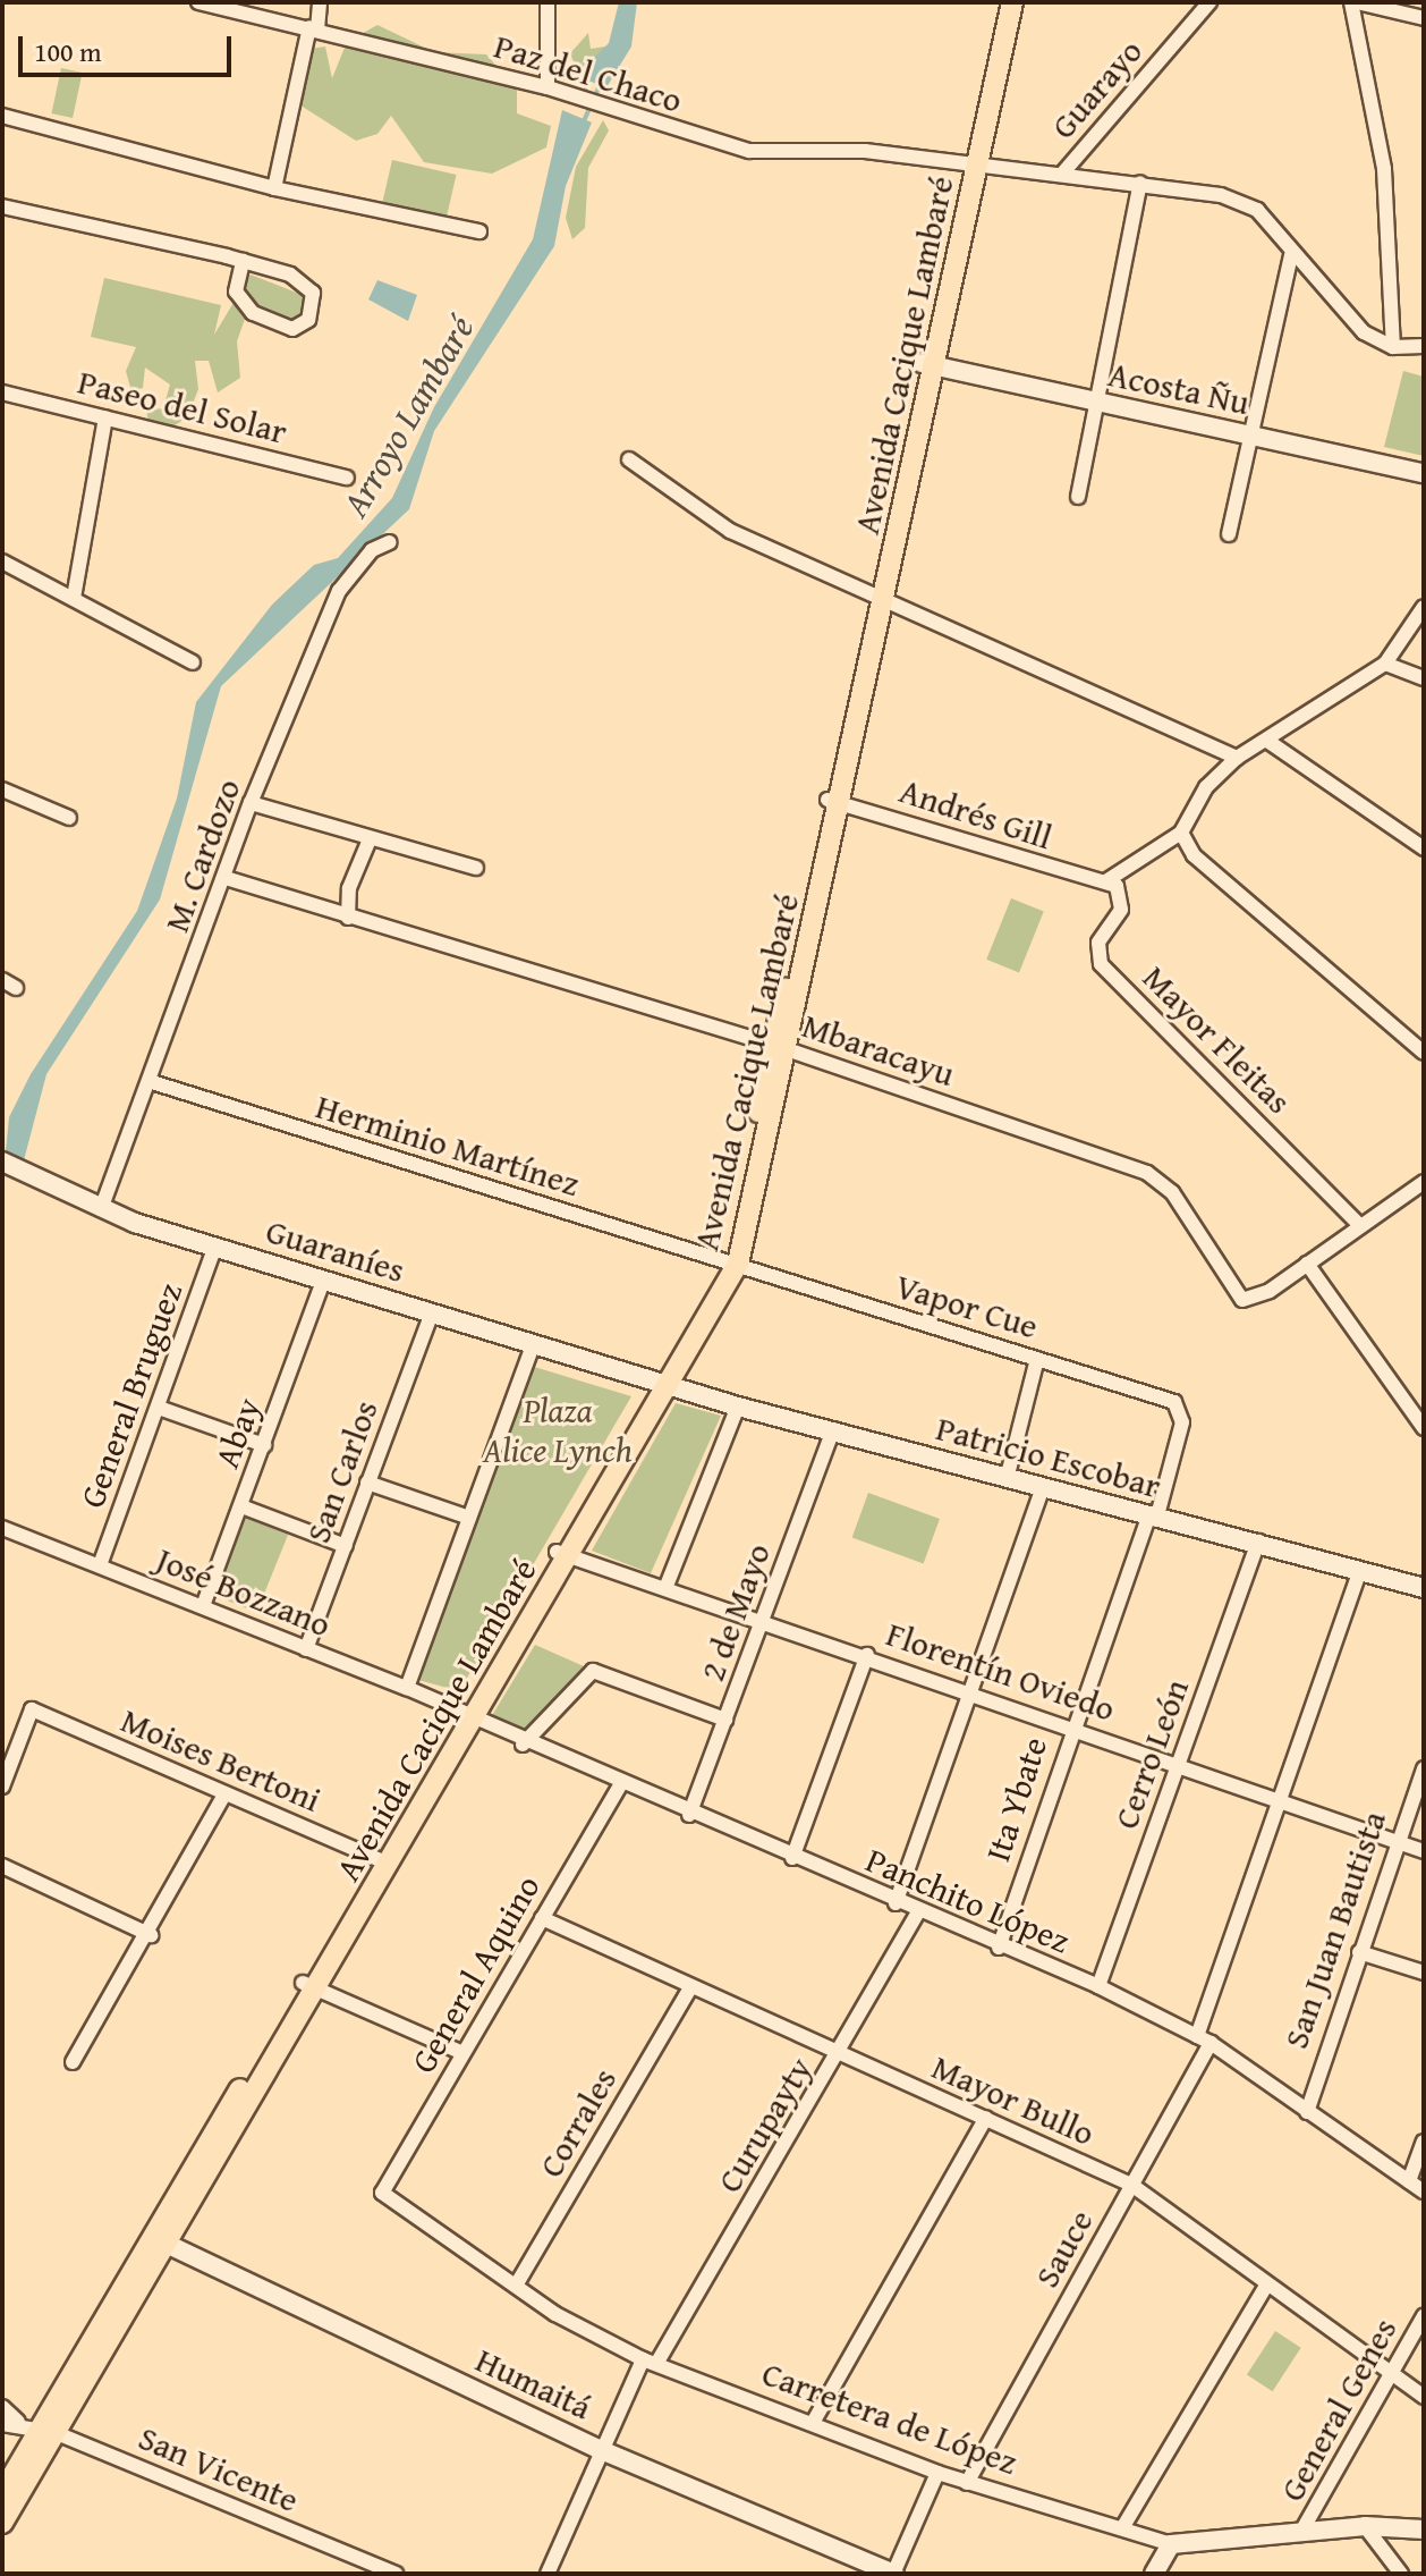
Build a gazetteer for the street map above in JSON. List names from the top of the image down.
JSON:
{
  "streets": {
    "main road": ["Avenida Cacique Lambaré"],
    "street": [
      "Paz del Chaco",
      "Guarayo",
      "Acosta Ñu",
      "Paseo del Solar",
      "Andrés Gill",
      "M. Cardozo",
      "Mayor Fleitas",
      "Mbaracayu",
      "Herminio Martínez",
      "Guaraníes",
      "Vapor Cue",
      "General Bruguez",
      "Abay",
      "Patricio Escobar",
      "San Carlos",
      "José Bozzano",
      "2 de Mayo",
      "Florentín Oviedo",
      "Cerro León",
      "Moises Bertoni",
      "Ita Ybate",
      "Panchito López",
      "San Juan Bautista",
      "General Aquino",
      "Mayor Bullo",
      "Corrales",
      "Curupayty",
      "Sauce",
      "Humaitá",
      "General Genes",
      "Carretera de López",
      "San Vicente"
    ]
  },
  "crossings": [
    ["Paz del Chaco", "Guarayo"],
    ["Paz del Chaco", "Avenida Cacique Lambaré"],
    ["Avenida Cacique Lambaré", "Acosta Ñu"],
    ["Avenida Cacique Lambaré", "Andrés Gill"],
    ["Avenida Cacique Lambaré", "Mbaracayu"],
    ["Avenida Cacique Lambaré", "Herminio Martínez"],
    ["Avenida Cacique Lambaré", "Guaraníes"],
    ["Avenida Cacique Lambaré", "Vapor Cue"],
    ["Avenida Cacique Lambaré", "Patricio Escobar"],
    ["Avenida Cacique Lambaré", "José Bozzano"],
    ["Avenida Cacique Lambaré", "Florentín Oviedo"],
    ["Avenida Cacique Lambaré", "Moises Bertoni"],
    ["Avenida Cacique Lambaré", "Panchito López"],
    ["Avenida Cacique Lambaré", "Humaitá"],
    ["Avenida Cacique Lambaré", "San Vicente"],
    ["Andrés Gill", "Mayor Fleitas"],
    ["M. Cardozo", "Mbaracayu"],
    ["M. Cardozo", "Herminio Martínez"],
    ["M. Cardozo", "Guaraníes"],
    ["Herminio Martínez", "Vapor Cue"],
    ["Guaraníes", "General Bruguez"],
    ["Guaraníes", "Abay"],
    ["Guaraníes", "Patricio Escobar"],
    ["Guaraníes", "San Carlos"],
    ["Vapor Cue", "Ita Ybate"],
    ["General Bruguez", "José Bozzano"],
    ["Abay", "José Bozzano"],
    ["Patricio Escobar", "2 de Mayo"],
    ["Patricio Escobar", "Cerro León"],
    ["Patricio Escobar", "Ita Ybate"],
    ["Patricio Escobar", "Sauce"],
    ["San Carlos", "José Bozzano"],
    ["José Bozzano", "Panchito López"],
    ["2 de Mayo", "Florentín Oviedo"],
    ["2 de Mayo", "Panchito López"],
    ["Florentín Oviedo", "Cerro León"],
    ["Florentín Oviedo", "Ita Ybate"],
    ["Florentín Oviedo", "San Juan Bautista"],
    ["Florentín Oviedo", "Sauce"],
    ["Cerro León", "Panchito López"],
    ["Ita Ybate", "Panchito López"],
    ["Panchito López", "San Juan Bautista"],
    ["Panchito López", "General Aquino"],
    ["Panchito López", "Curupayty"],
    ["Panchito López", "Sauce"],
    ["General Aquino", "Mayor Bullo"],
    ["General Aquino", "Carretera de López"],
    ["Mayor Bullo", "Corrales"],
    ["Mayor Bullo", "Curupayty"],
    ["Mayor Bullo", "Sauce"],
    ["Mayor Bullo", "General Genes"],
    ["Corrales", "Carretera de López"],
    ["Curupayty", "Humaitá"],
    ["Curupayty", "Carretera de López"],
    ["Sauce", "Carretera de López"],
    ["General Genes", "Carretera de López"]
  ],
  "water": ["Arroyo Lambaré"],
  "parks": ["Plaza Alice Lynch"],
  "scale_bar": "100 m"
}
